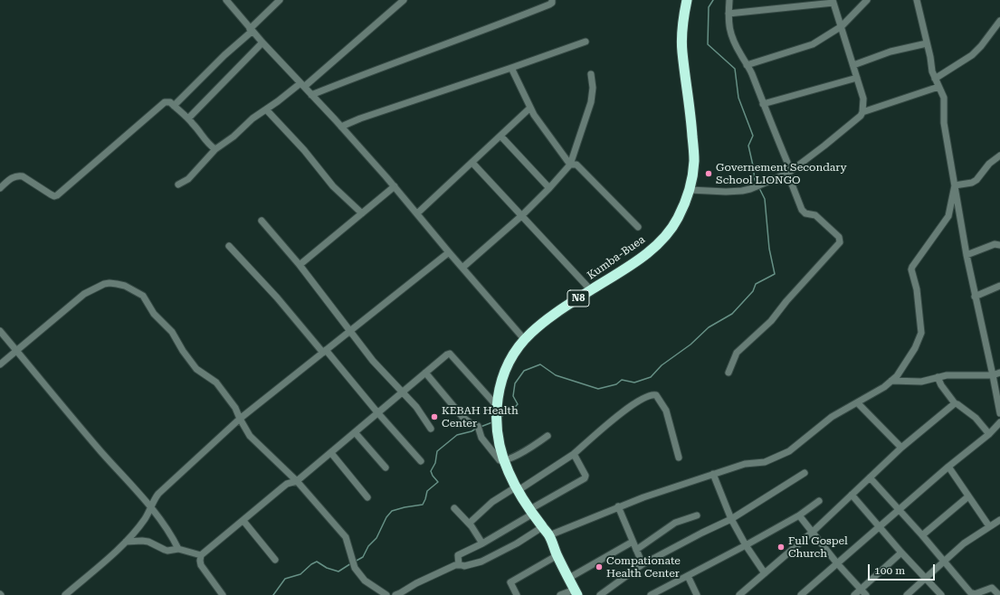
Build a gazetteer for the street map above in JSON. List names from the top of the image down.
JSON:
{
  "streets": {
    "highway": ["Kumba-Buea", "N8"]
  },
  "places": [
    "Governement Secondary School LIONGO",
    "KEBAH Health Center",
    "Full Gospel Church",
    "Compationate Health Center"
  ],
  "scale_bar": "100 m"
}
